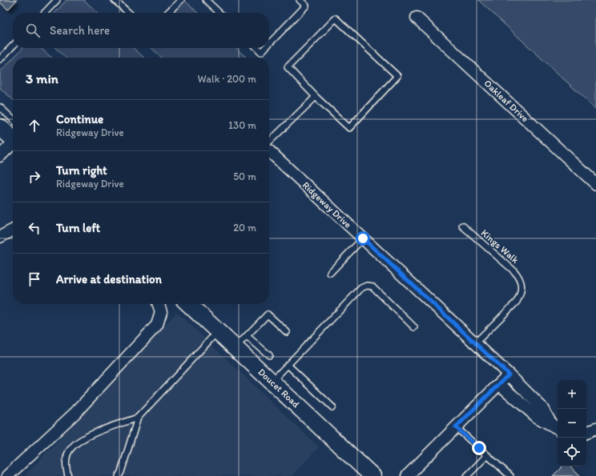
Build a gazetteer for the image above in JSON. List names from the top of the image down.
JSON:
{
  "streets": {
    "street": ["Oakleaf Drive", "Ridgeway Drive", "Doucet Road"],
    "lane": ["Kings Walk"]
  },
  "crossings": [
    ["Ridgeway Drive", "Kings Walk"]
  ],
  "page": {
    "search": "Search here",
    "heading": ["3 min", "Walk · 200 m"],
    "list": [
      ["Continue", "Ridgeway Drive", "130 m"],
      ["Turn right", "Ridgeway Drive", "50 m"],
      ["Turn left", "20 m"],
      "Arrive at destination"
    ],
    "map_buttons": ["+", "−"]
  }
}
